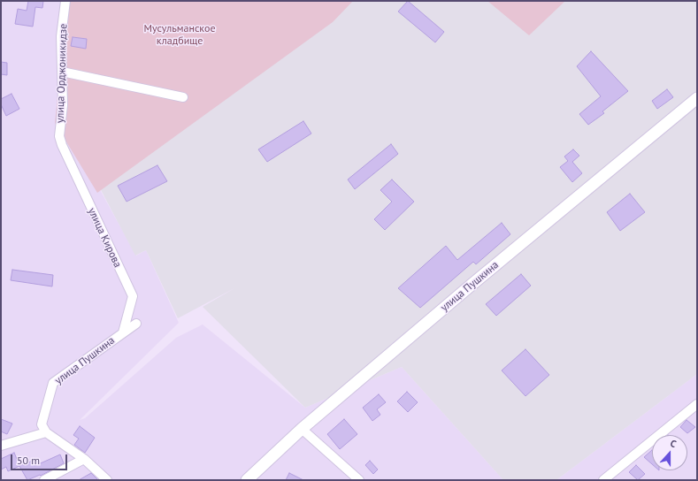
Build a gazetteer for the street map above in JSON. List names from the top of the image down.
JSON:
{
  "streets": {
    "street": ["улица Орджоникидзе", "улица Кирова", "улица Пушкина"]
  },
  "crossings": [
    ["улица Орджоникидзе", "улица Кирова"],
    ["улица Кирова", "улица Пушкина"]
  ],
  "parks": ["Мусульманское кладбище"],
  "scale_bar": "50 m",
  "north": "top"
}
